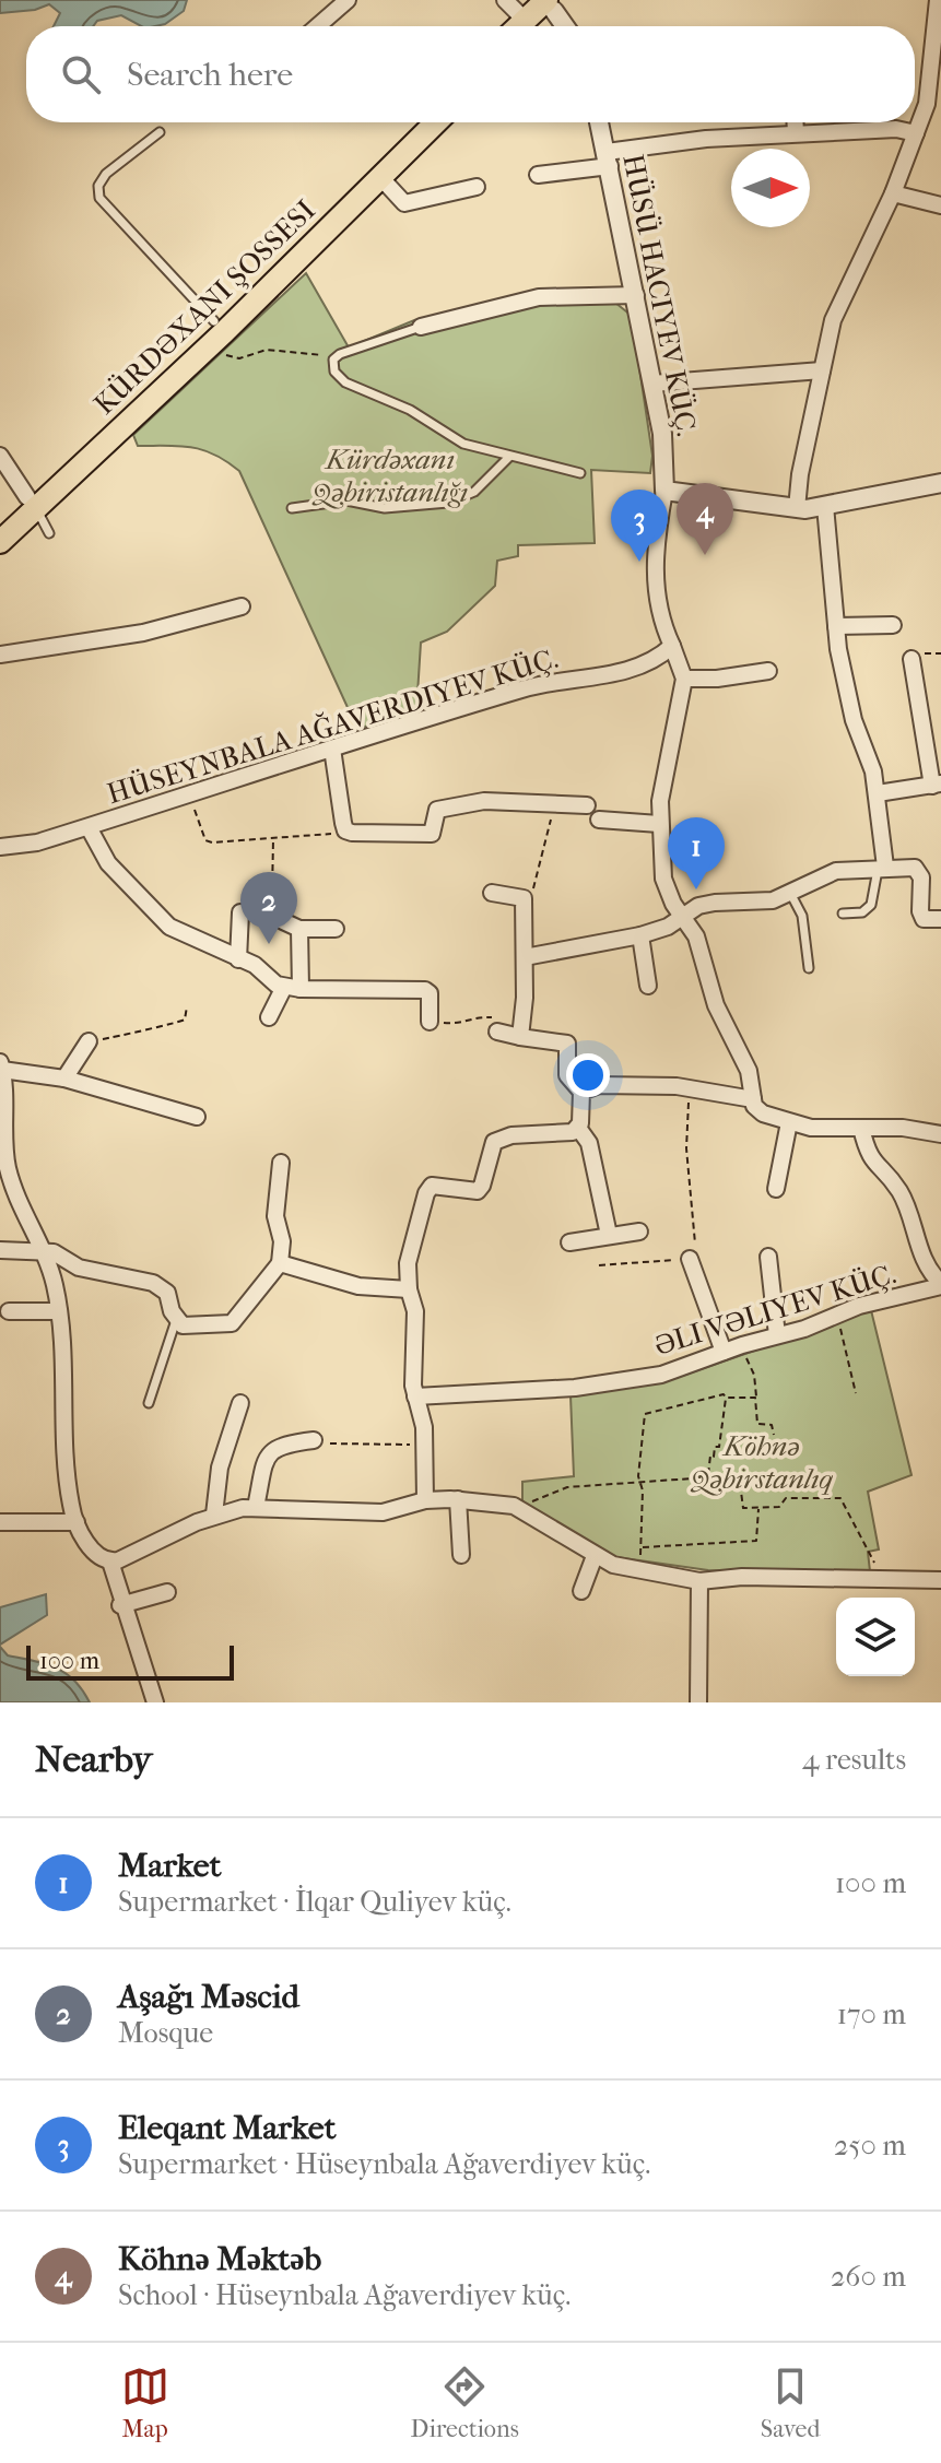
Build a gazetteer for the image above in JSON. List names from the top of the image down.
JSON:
{
  "streets": {
    "street": ["HÜSEYNBALA AĞAVERDIYEV KÜÇ.", "ƏLI VƏLIYEV KÜÇ."]
  },
  "parks": ["Kürdəxanı Qəbiristanlığı", "Köhnə Qəbirstanlıq"],
  "scale_bar": "100 m",
  "north": "right",
  "page": {
    "search": "Search here",
    "pins": [
      "4",
      "3",
      "1",
      "2"
    ],
    "scale": "100 m",
    "heading": ["Nearby", "4 results"],
    "list": [
      {
        "mark": "1",
        "name": "Market",
        "note": "Supermarket · İlqar Quliyev küç.",
        "value": "100 m"
      },
      {
        "mark": "2",
        "name": "Aşağı Məscid",
        "note": "Mosque",
        "value": "170 m"
      },
      {
        "mark": "3",
        "name": "Eleqant Market",
        "note": "Supermarket · Hüseynbala Ağaverdiyev küç.",
        "value": "250 m"
      },
      {
        "mark": "4",
        "name": "Köhnə Məktəb",
        "note": "School · Hüseynbala Ağaverdiyev küç.",
        "value": "260 m"
      }
    ],
    "nav": ["Map", "Directions", "Saved"]
  }
}
